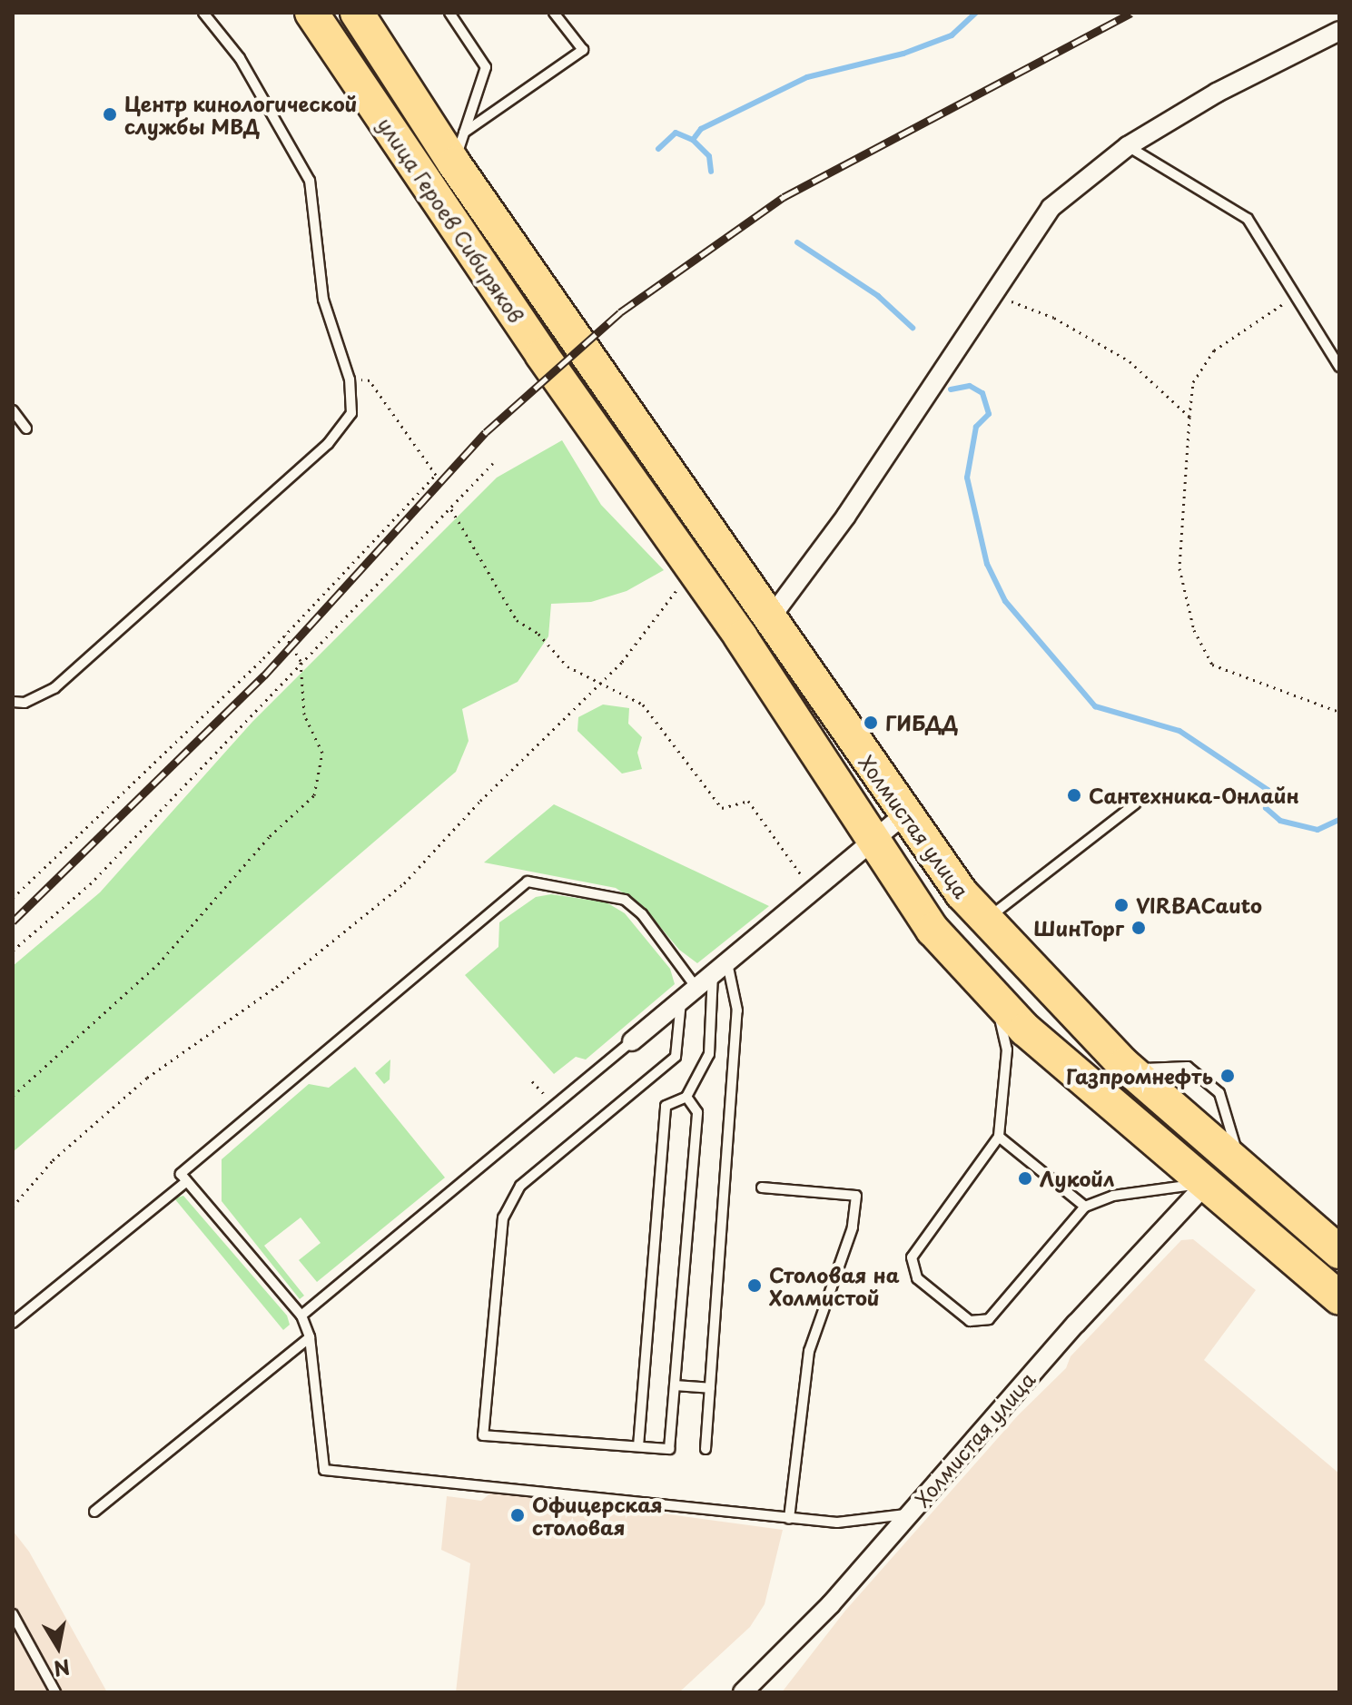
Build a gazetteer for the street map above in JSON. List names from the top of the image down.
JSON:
{
  "streets": {
    "highway": ["улица Героев Сибиряков", "Холмистая улица"]
  },
  "crossings": [
    ["улица Героев Сибиряков", "Холмистая улица"]
  ],
  "places": [
    "Центр кинологической службы МВД",
    "ГИБДД",
    "Сантехника-Онлайн",
    "VIRBACauto",
    "ШинТорг",
    "Газпромнефть",
    "Лукойл",
    "Столовая на Холмистой",
    "Офицерская столовая"
  ],
  "north": "bottom"
}
